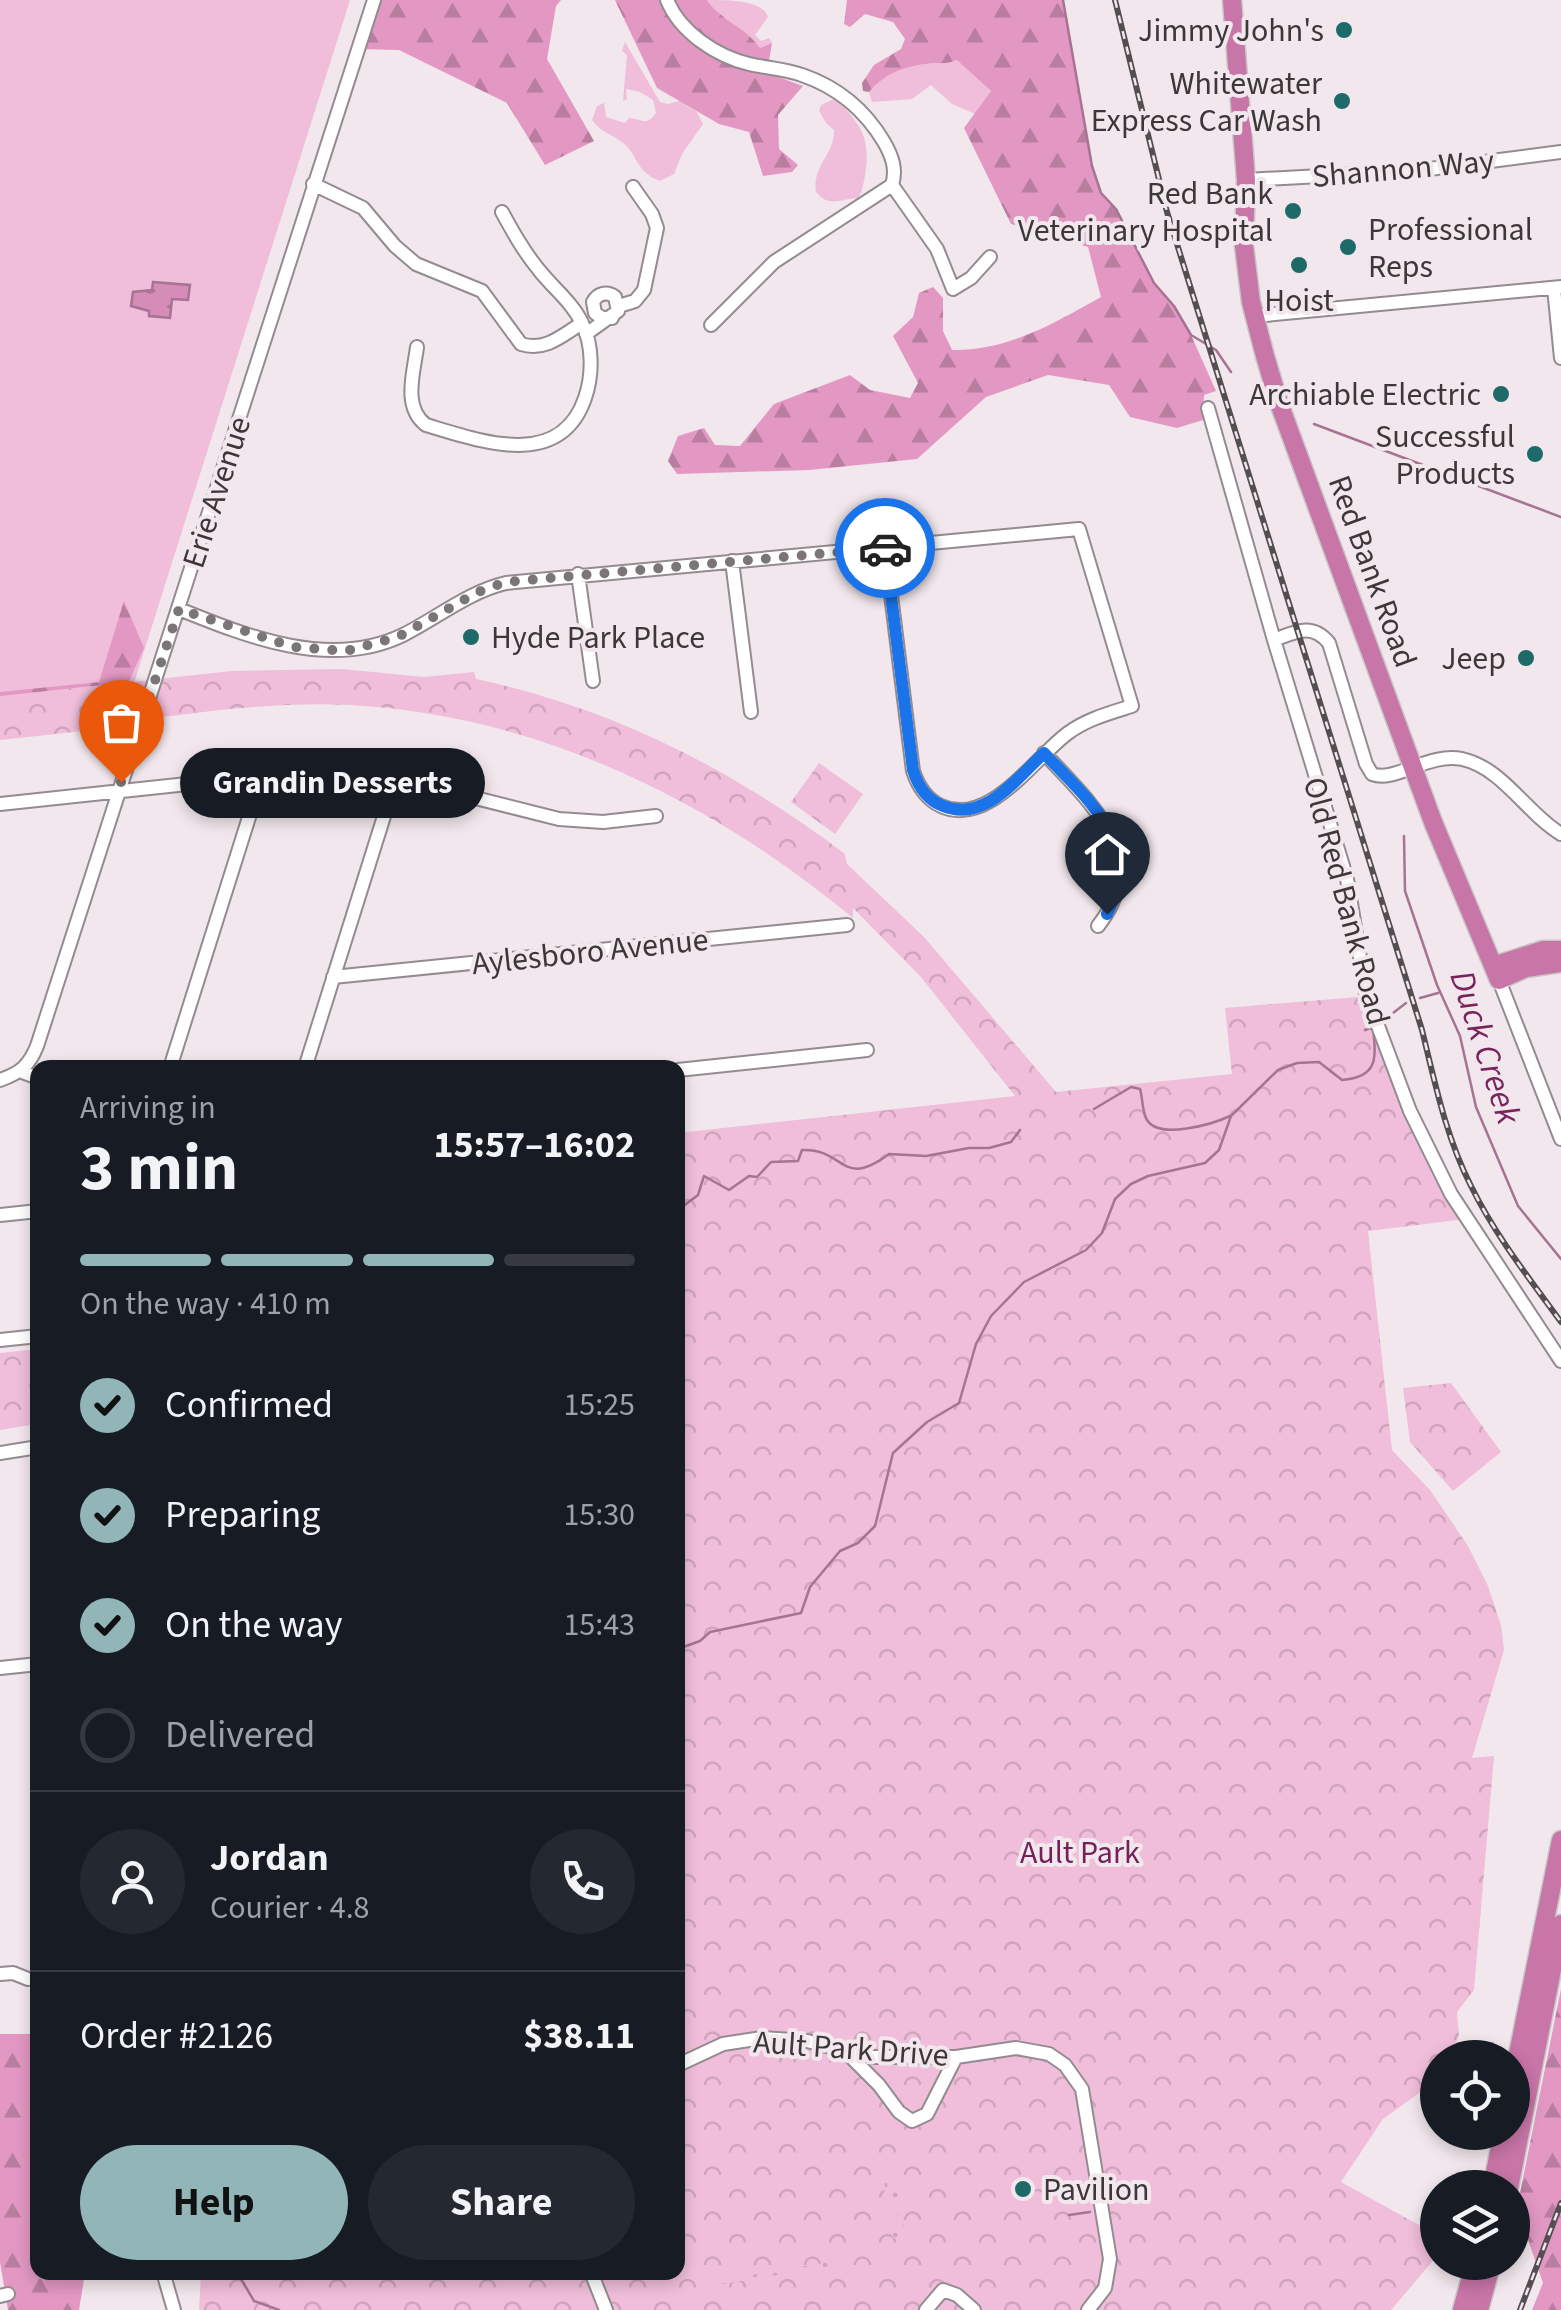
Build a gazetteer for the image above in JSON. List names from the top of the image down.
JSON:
{
  "streets": {
    "highway": ["Red Bank Road"],
    "street": [
      "Shannon Way",
      "Erie Avenue",
      "Old Red Bank Road",
      "Aylesboro Avenue",
      "Ault Park Drive"
    ]
  },
  "crossings": [
    ["Shannon Way", "Red Bank Road"]
  ],
  "water": ["Duck Creek"],
  "parks": ["Ault Park"],
  "places": [
    "Jimmy John's",
    "Whitewater Express Car Wash",
    "Red Bank Veterinary Hospital",
    "Professional Reps",
    "Hoist",
    "Archiable Electric",
    "Successful Products",
    "Hyde Park Place",
    "Jeep",
    "Grandin Desserts",
    "Pavilion"
  ],
  "page": {
    "bubble": "Grandin Desserts",
    "heading": ["3 min", "Arriving in", "15:57–16:02"],
    "panel": [
      "Jordan",
      "Courier · 4.8",
      "Order #2126",
      "$38.11"
    ],
    "bar": "On the way · 410 m",
    "list": [
      ["Confirmed", "15:25"],
      ["Preparing", "15:30"],
      ["On the way", "15:43"],
      "Delivered"
    ],
    "buttons": ["Help", "Share"]
  }
}
